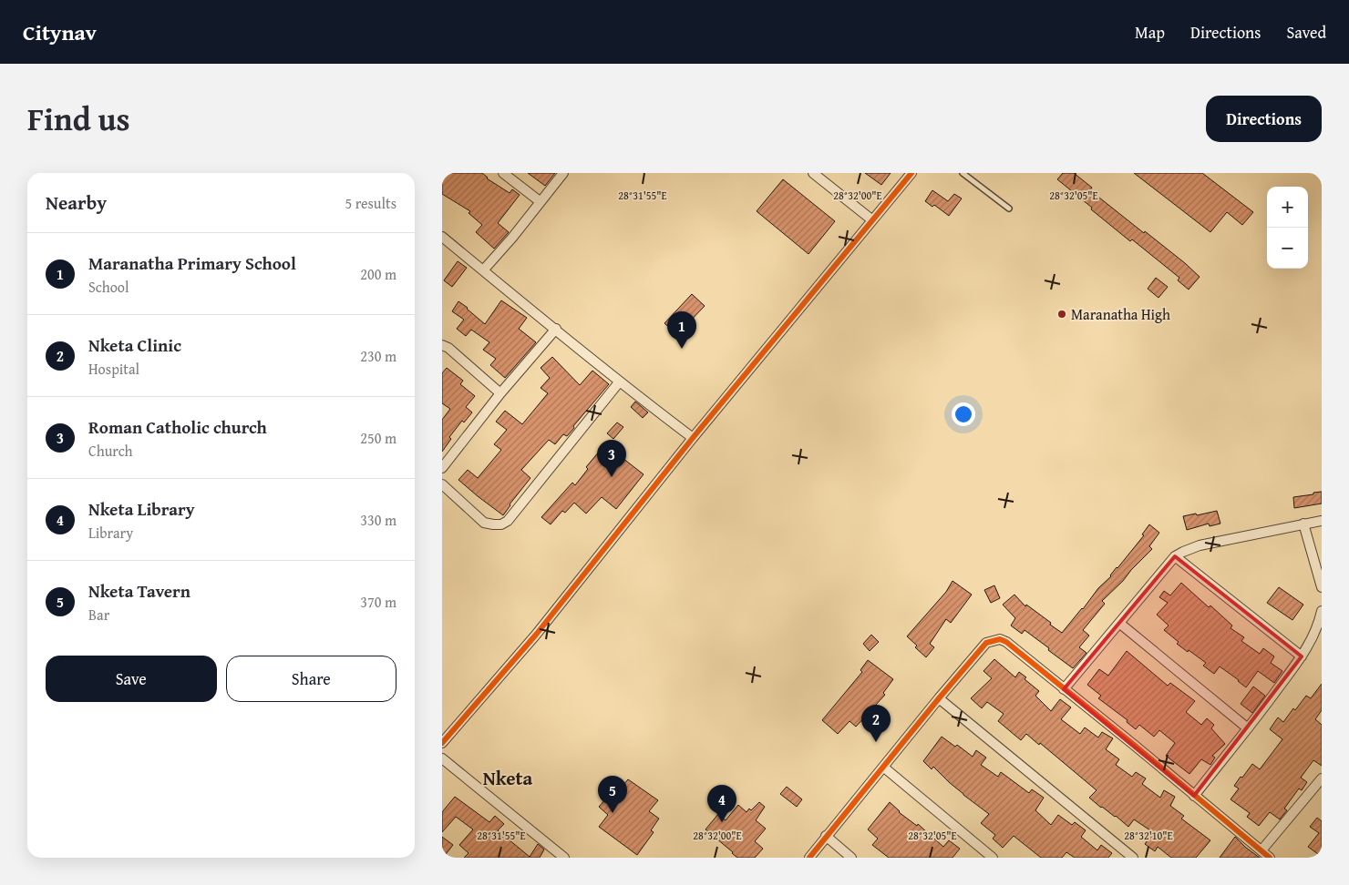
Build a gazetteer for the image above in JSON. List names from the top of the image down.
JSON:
{
  "districts": ["Nketa"],
  "places": ["Maranatha High"],
  "page": {
    "header": "Citynav",
    "nav": ["Map", "Directions", "Saved"],
    "title": "Find us",
    "buttons": [
      "Directions",
      ["Save", "Share"]
    ],
    "heading": ["Nearby", "5 results"],
    "map_buttons": ["+", "−"],
    "list": [
      {
        "mark": "1",
        "name": "Maranatha Primary School",
        "note": "School",
        "value": "200 m"
      },
      {
        "mark": "2",
        "name": "Nketa Clinic",
        "note": "Hospital",
        "value": "230 m"
      },
      {
        "mark": "3",
        "name": "Roman Catholic church",
        "note": "Church",
        "value": "250 m"
      },
      {
        "mark": "4",
        "name": "Nketa Library",
        "note": "Library",
        "value": "330 m"
      },
      {
        "mark": "5",
        "name": "Nketa Tavern",
        "note": "Bar",
        "value": "370 m"
      }
    ],
    "pins": [
      "1",
      "3",
      "2",
      "5",
      "4"
    ]
  },
  "coordinates": [
    "28°31'55\"E",
    "28°32'00\"E",
    "28°32'05\"E",
    "28°32'10\"E"
  ]
}
